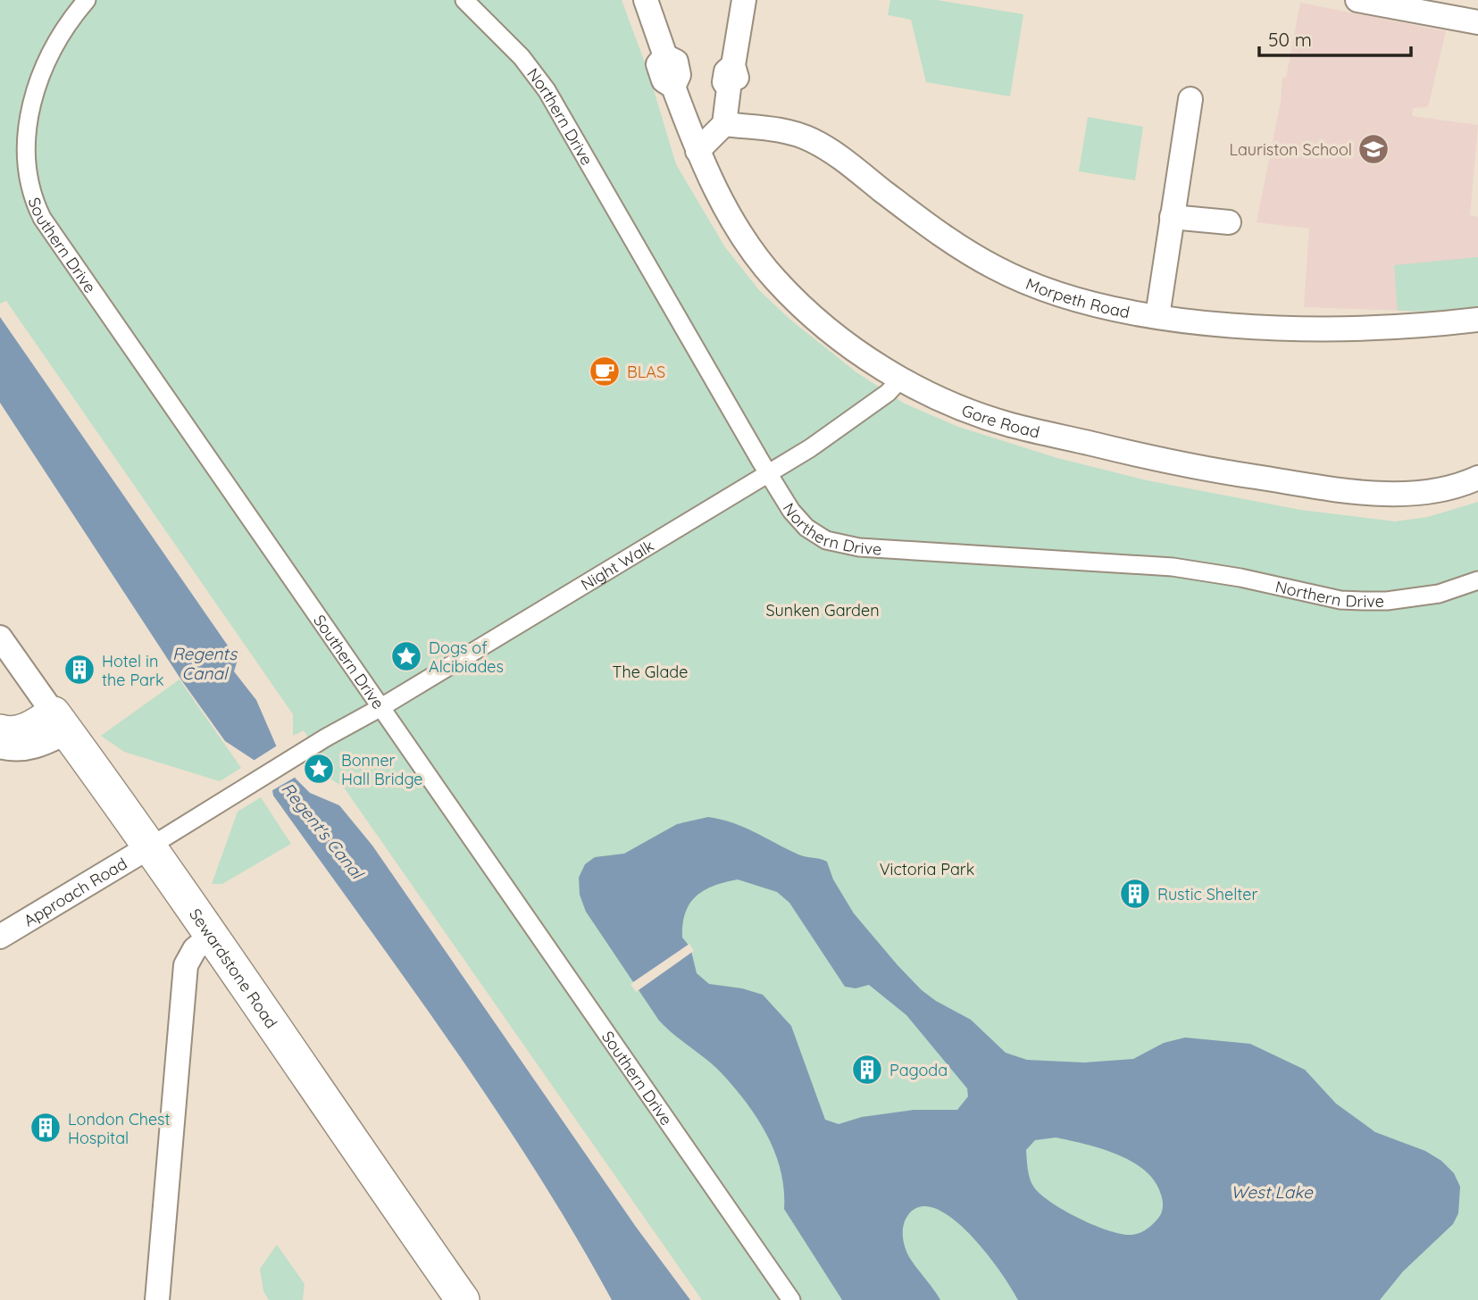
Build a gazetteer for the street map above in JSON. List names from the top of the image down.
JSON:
{
  "streets": {
    "main road": ["Sewardstone Road"],
    "street": [
      "Northern Drive",
      "Southern Drive",
      "Morpeth Road",
      "Gore Road",
      "Night Walk",
      "Approach Road"
    ]
  },
  "crossings": [
    ["Northern Drive", "Night Walk"],
    ["Southern Drive", "Night Walk"],
    ["Gore Road", "Night Walk"],
    ["Night Walk", "Approach Road"],
    ["Night Walk", "Sewardstone Road"],
    ["Approach Road", "Sewardstone Road"]
  ],
  "water": ["Regents Canal", "Regent's Canal", "West Lake"],
  "parks": ["Sunken Garden", "The Glade", "Victoria Park"],
  "places": {
    "school or university": ["Lauriston School"],
    "cafe": ["BLAS"],
    "place": ["Dogs of Alcibiades", "Bonner Hall Bridge"],
    "building": [
      "Hotel in the Park",
      "Rustic Shelter",
      "Pagoda",
      "London Chest Hospital"
    ]
  },
  "scale_bar": "50 m"
}
